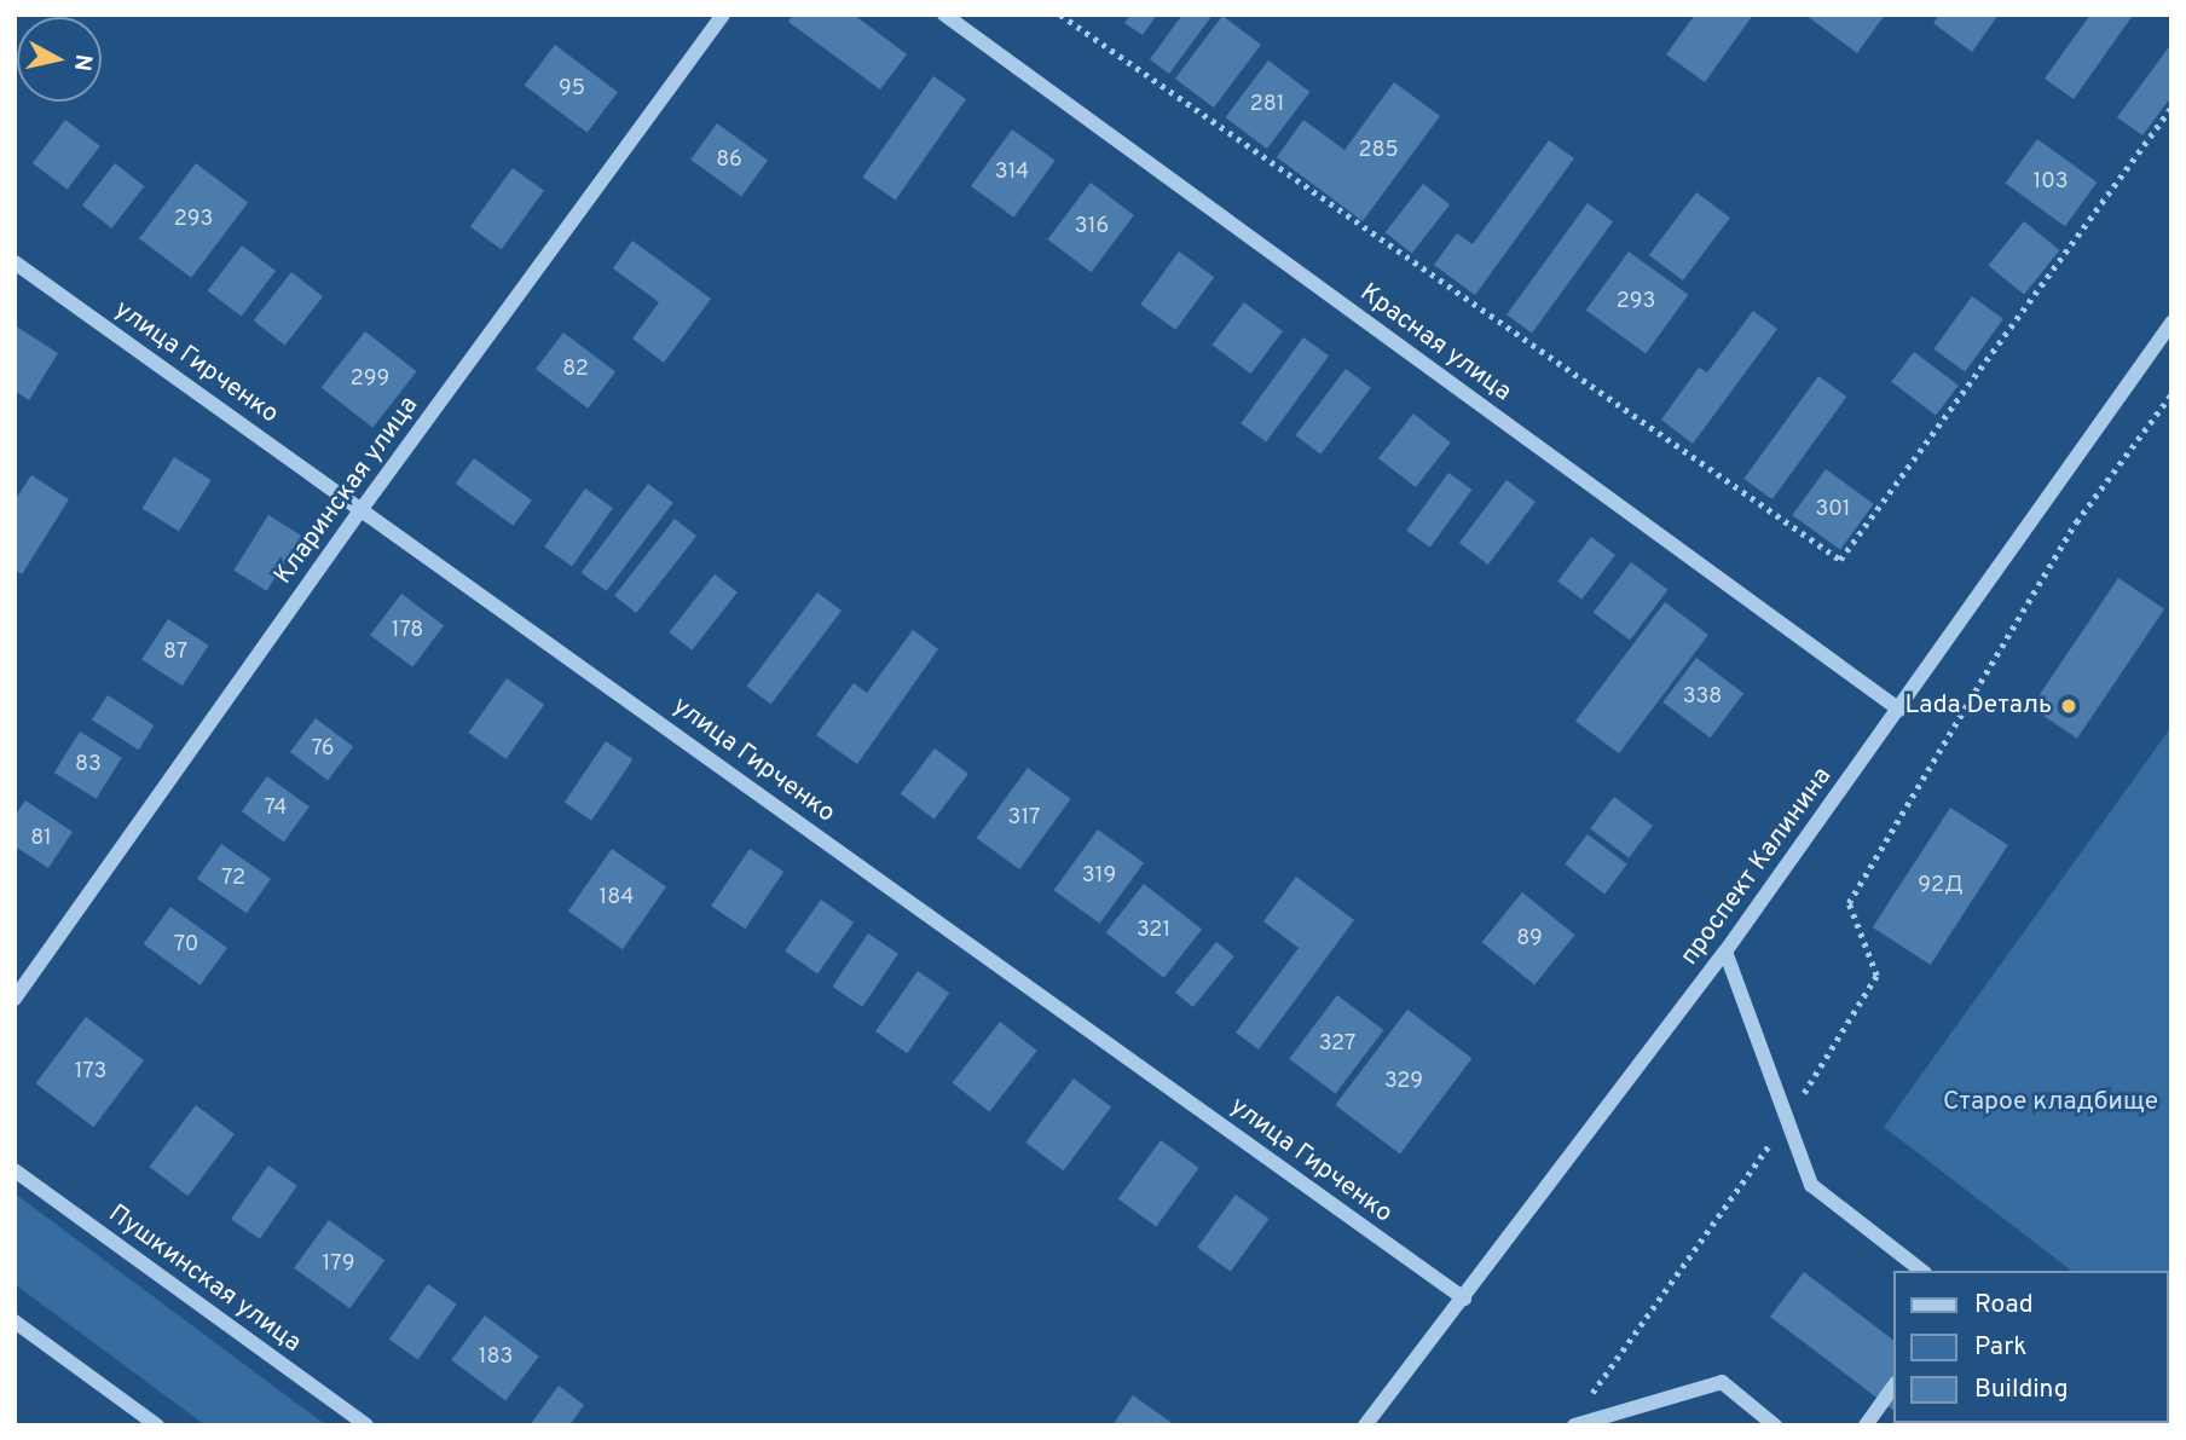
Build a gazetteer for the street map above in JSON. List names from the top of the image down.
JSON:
{
  "streets": {
    "street": [
      "Красная улица",
      "улица Гирченко",
      "Кларинская улица",
      "проспект Калинина",
      "Пушкинская улица"
    ]
  },
  "crossings": [
    ["Красная улица", "проспект Калинина"],
    ["улица Гирченко", "Кларинская улица"],
    ["улица Гирченко", "проспект Калинина"]
  ],
  "parks": ["Старое кладбище"],
  "places": ["Lada Dеталь"],
  "house_numbers": [
    "95",
    "281",
    "285",
    "86",
    "314",
    "103",
    "293",
    "316",
    "293",
    "82",
    "299",
    "301",
    "178",
    "87",
    "338",
    "76",
    "83",
    "74",
    "317",
    "81",
    "319",
    "72",
    "92Д",
    "184",
    "321",
    "89",
    "70",
    "327",
    "173",
    "329",
    "179",
    "183"
  ],
  "legend": ["Road", "Park", "Building"],
  "north": "right"
}
